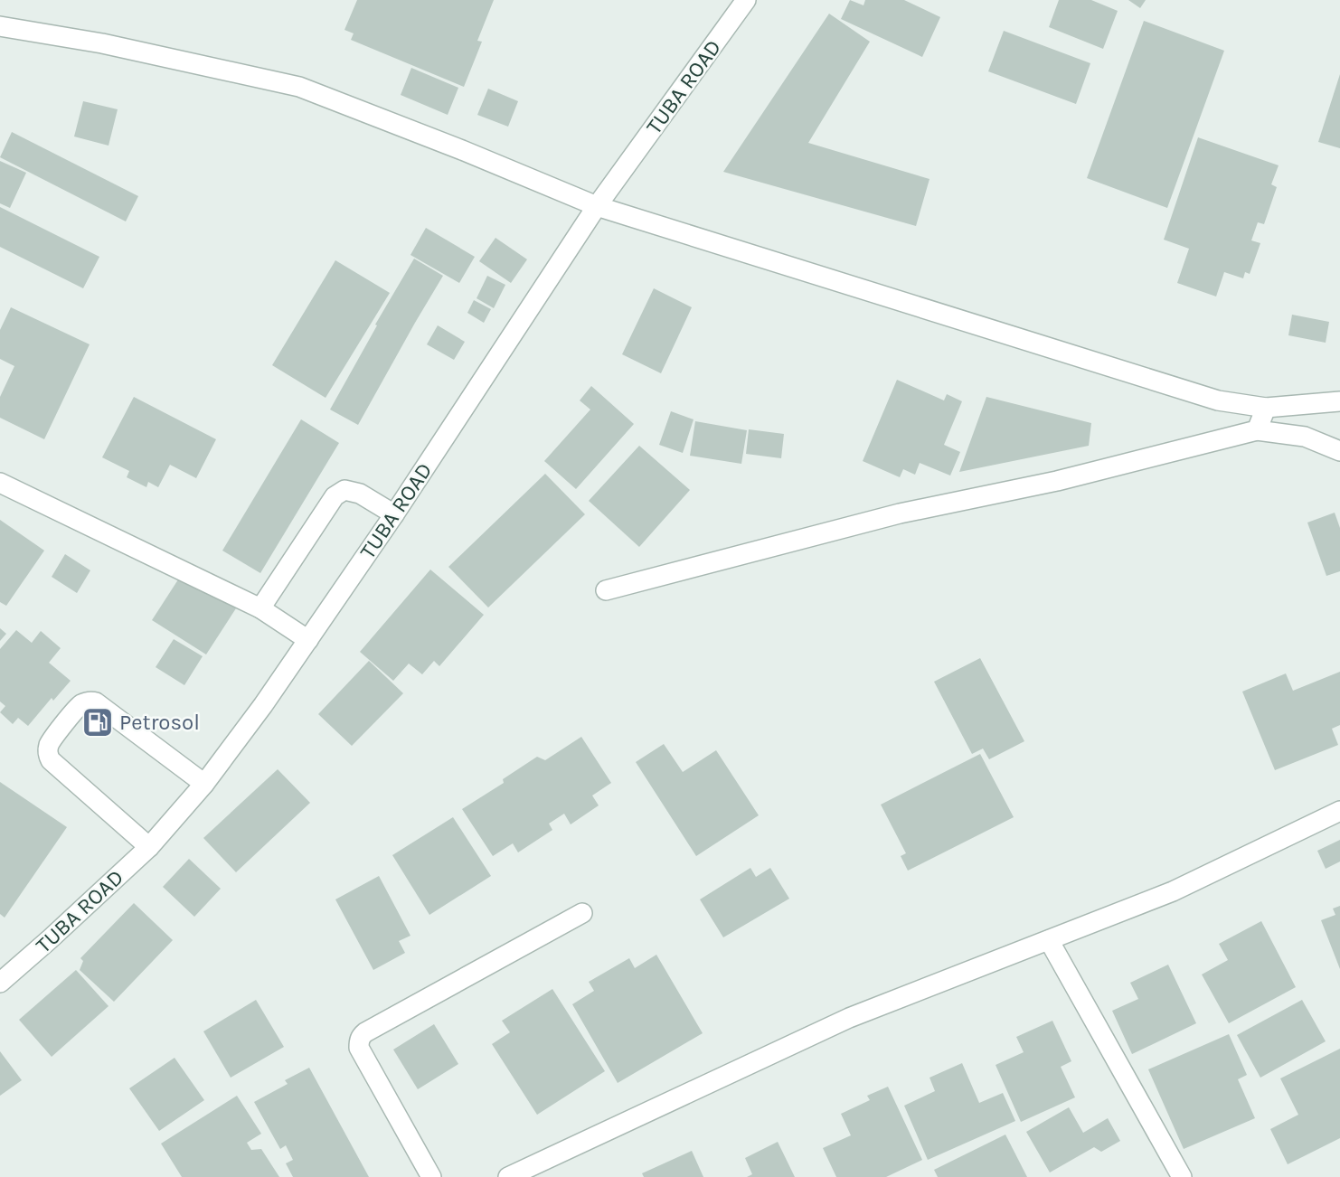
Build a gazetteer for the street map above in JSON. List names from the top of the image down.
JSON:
{
  "streets": {
    "street": ["TUBA ROAD"]
  },
  "places": {
    "fuel station": ["Petrosol"]
  }
}
